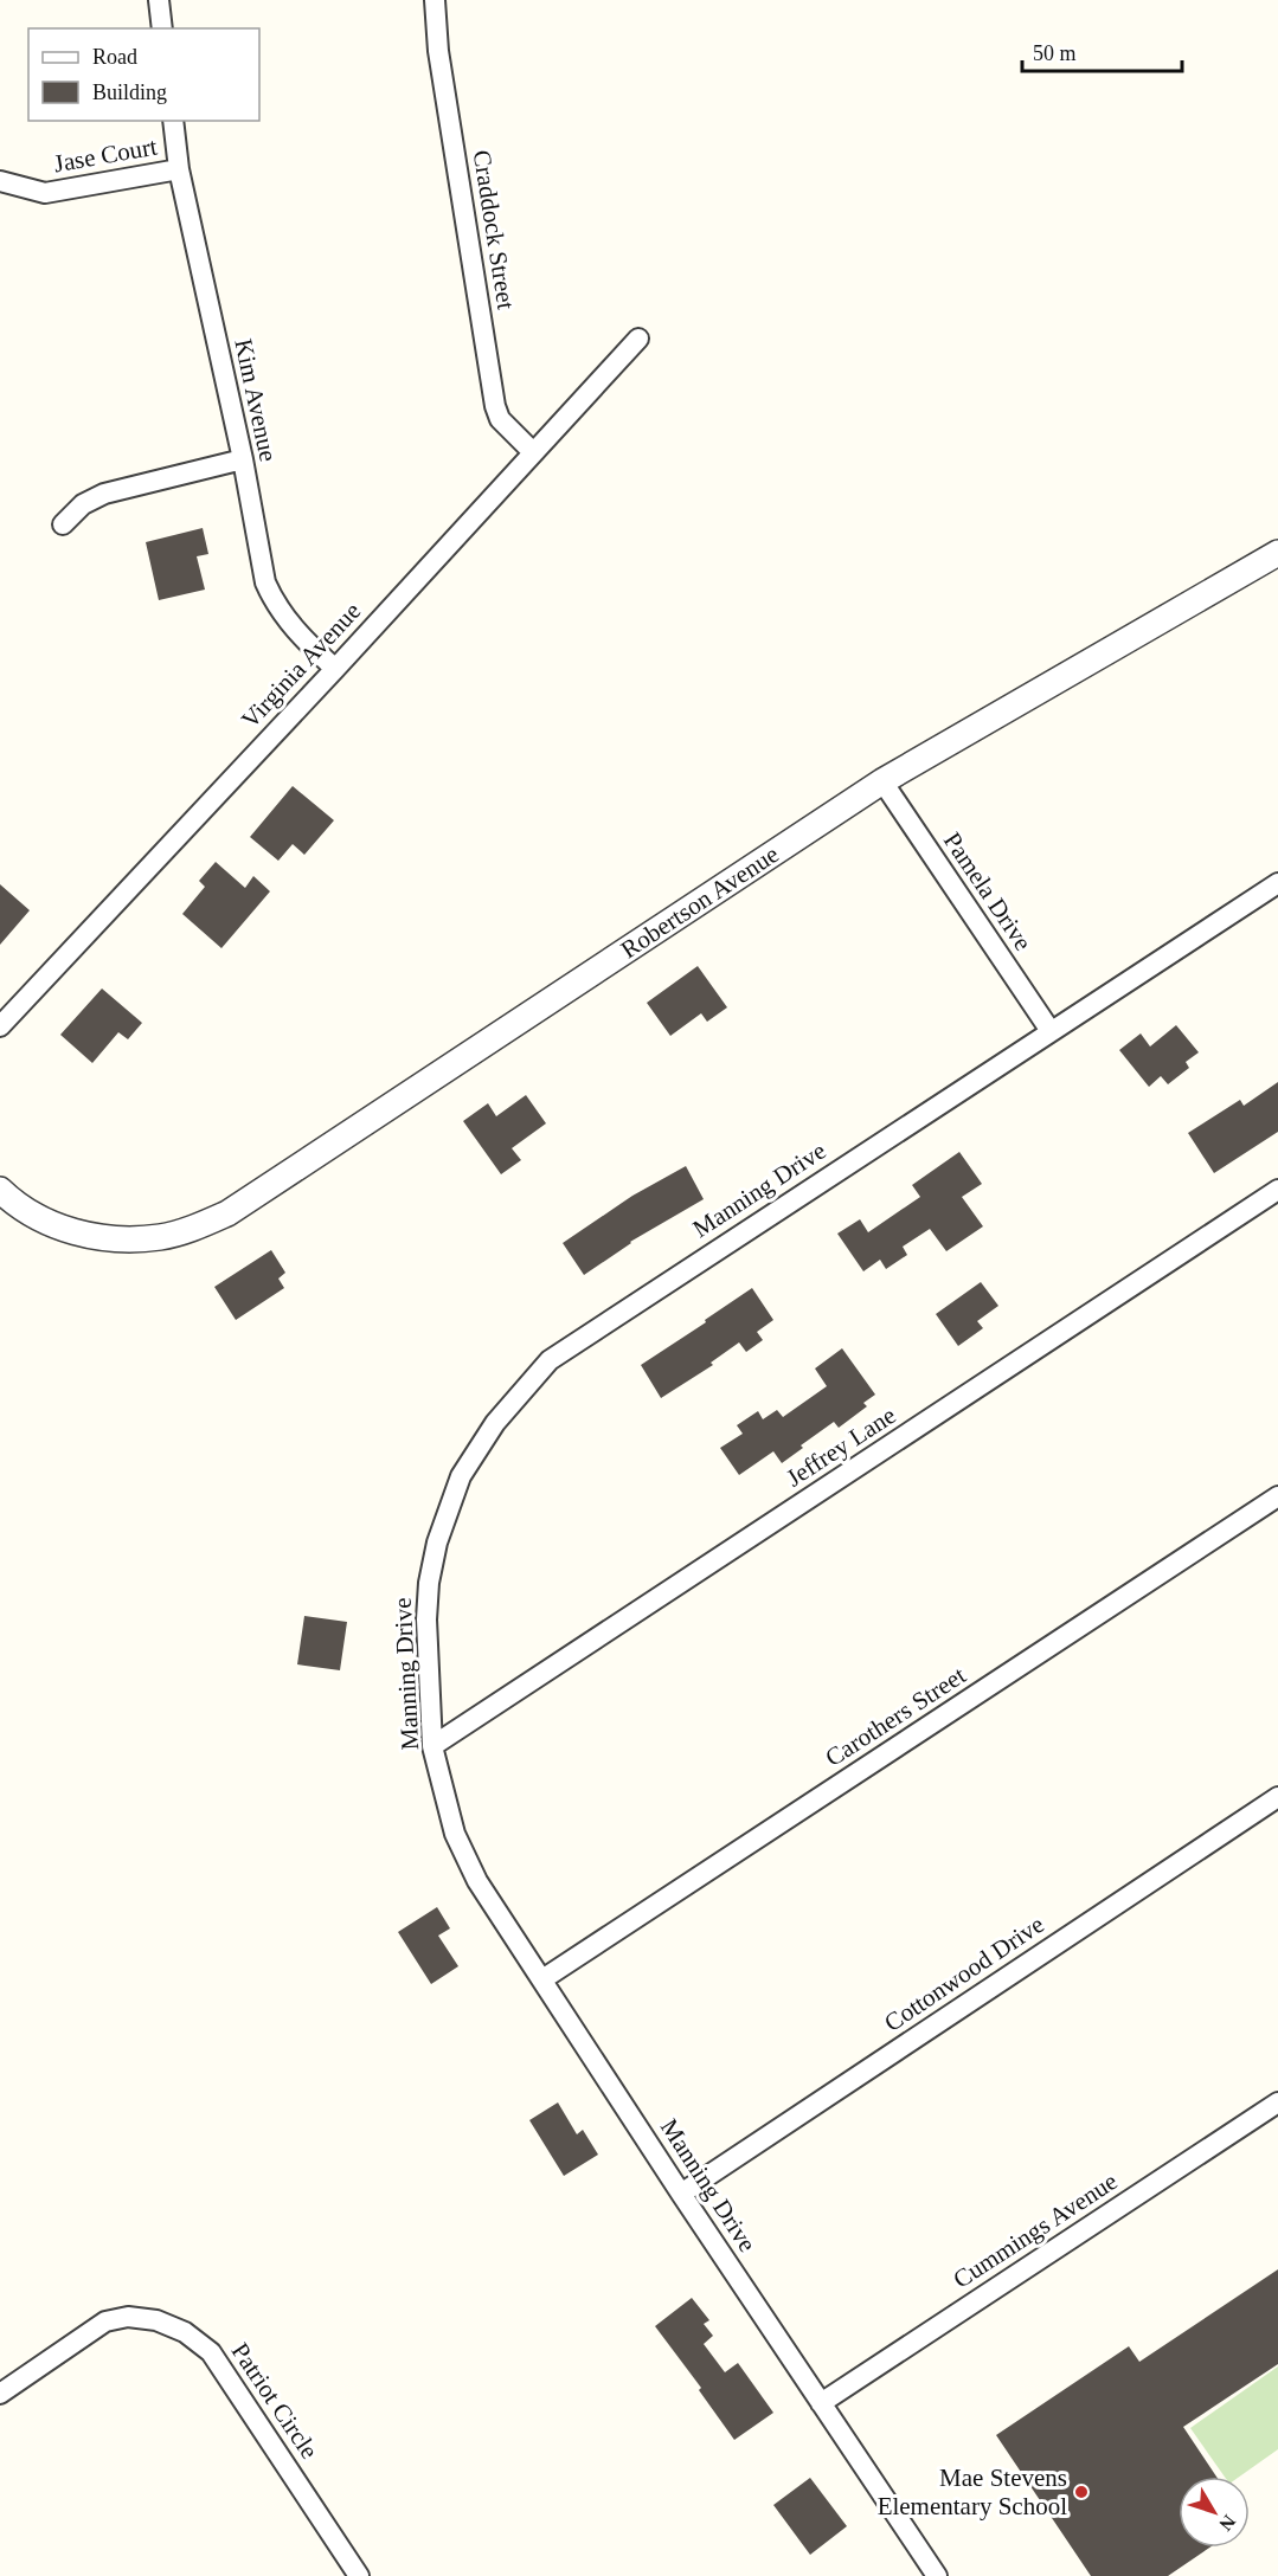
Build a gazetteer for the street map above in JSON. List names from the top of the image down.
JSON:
{
  "streets": {
    "street": [
      "Jase Court",
      "Craddock Street",
      "Kim Avenue",
      "Virginia Avenue",
      "Pamela Drive",
      "Robertson Avenue",
      "Manning Drive",
      "Jeffrey Lane",
      "Carothers Street",
      "Cottonwood Drive",
      "Cummings Avenue",
      "Patriot Circle"
    ]
  },
  "crossings": [
    ["Jase Court", "Kim Avenue"],
    ["Craddock Street", "Virginia Avenue"],
    ["Kim Avenue", "Virginia Avenue"],
    ["Pamela Drive", "Robertson Avenue"],
    ["Pamela Drive", "Manning Drive"],
    ["Manning Drive", "Jeffrey Lane"],
    ["Manning Drive", "Carothers Street"],
    ["Manning Drive", "Cottonwood Drive"],
    ["Manning Drive", "Cummings Avenue"]
  ],
  "places": ["Mae Stevens Elementary School"],
  "legend": ["Road", "Building"],
  "scale_bar": "50 m",
  "north": "bottom right"
}
